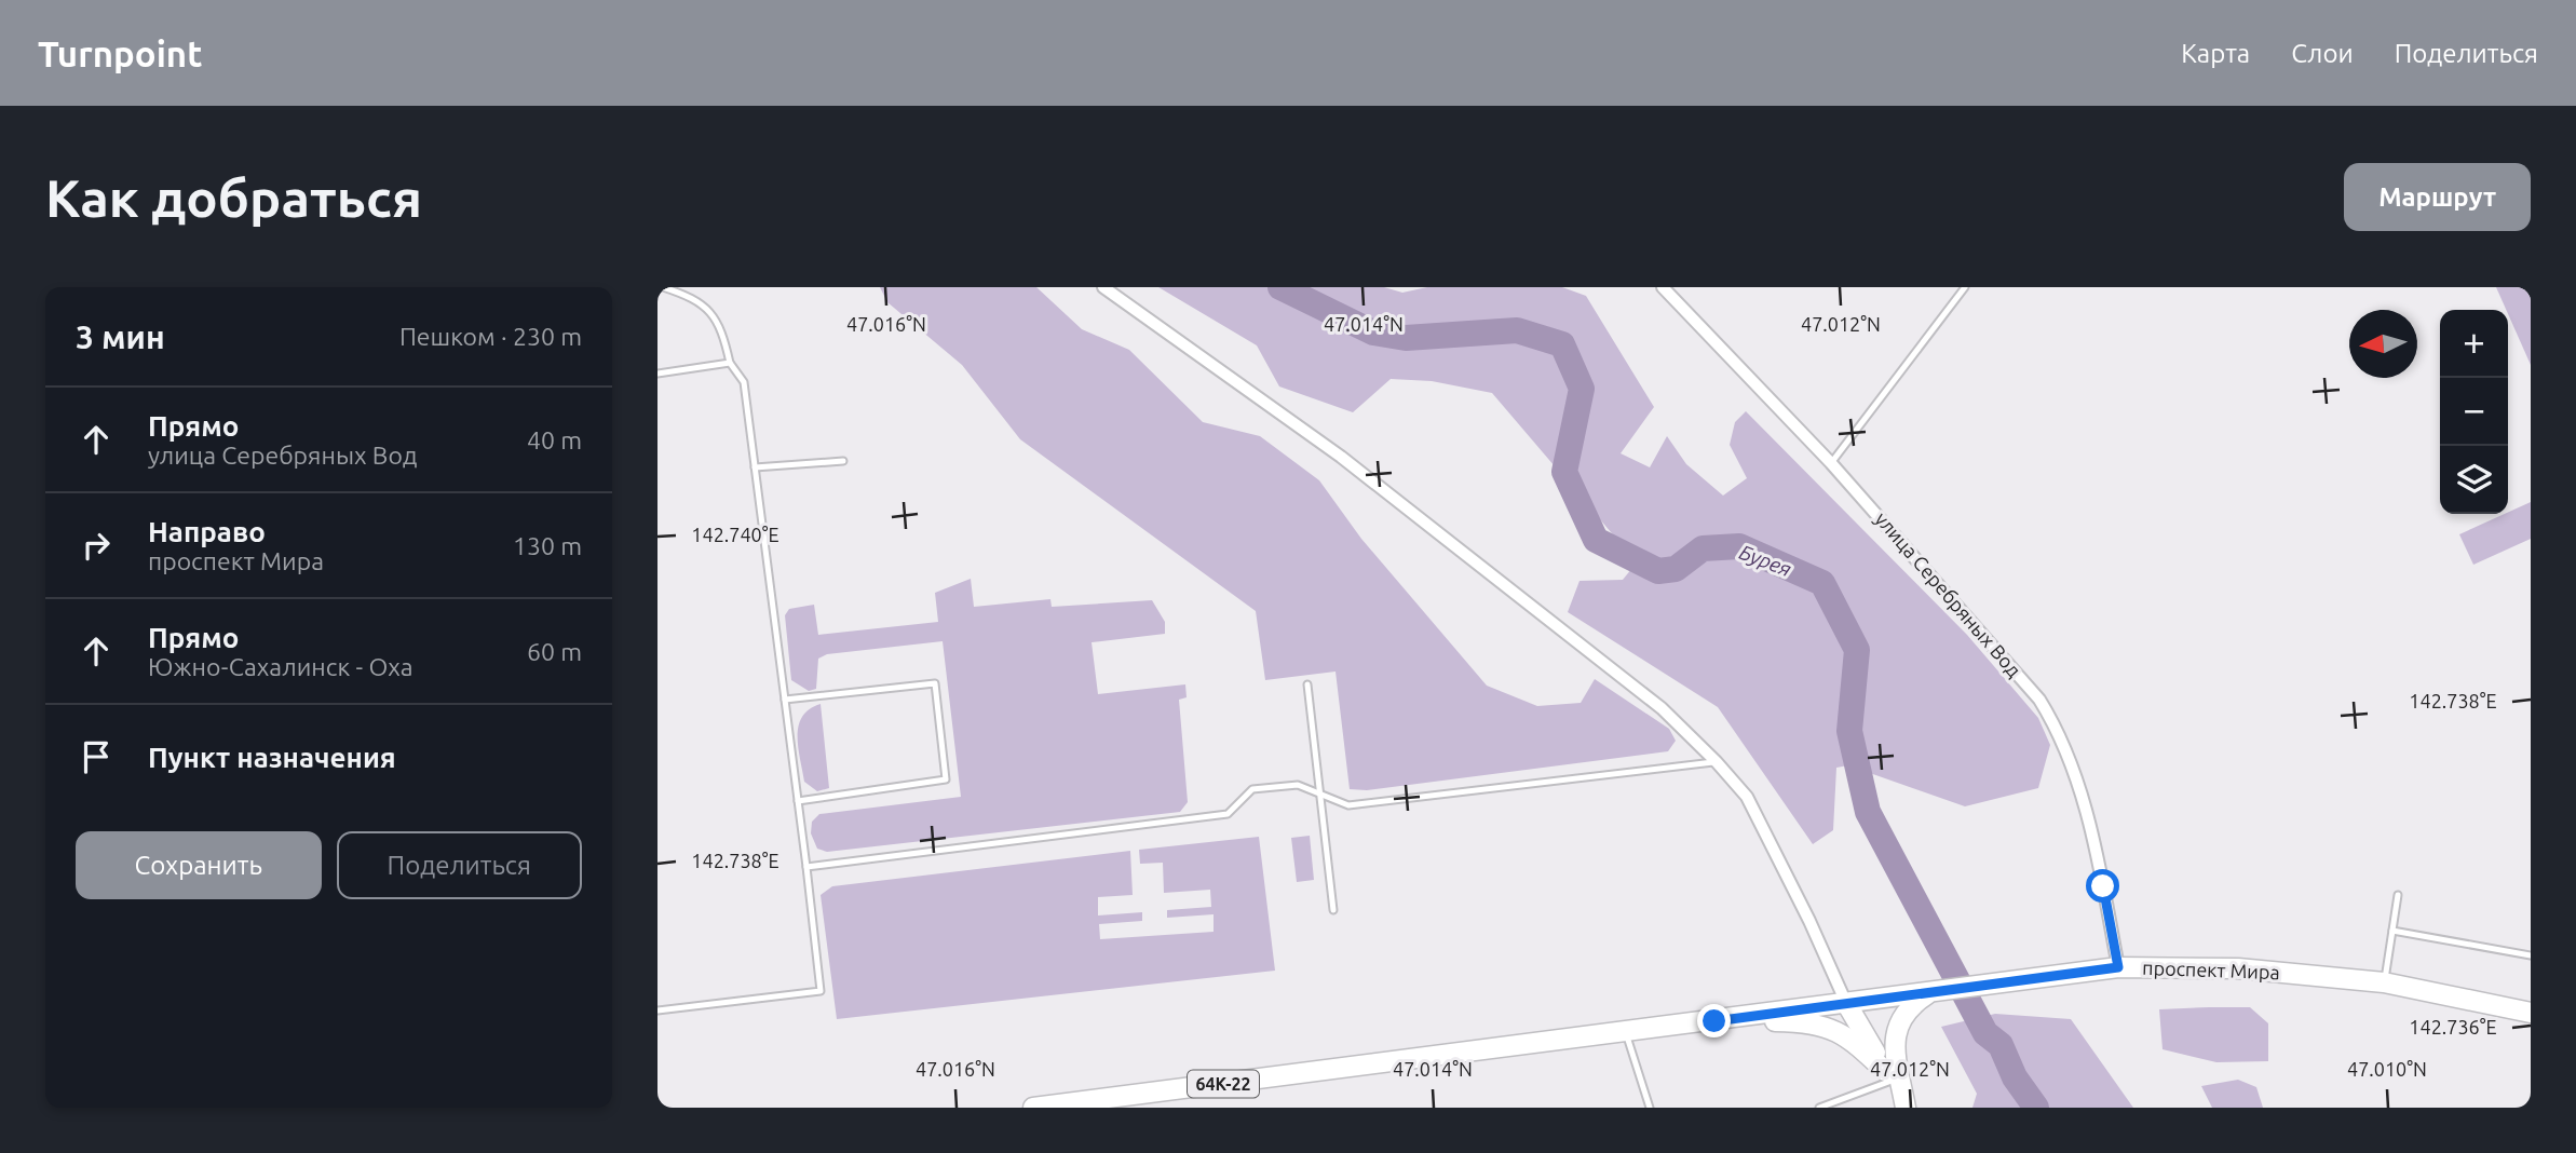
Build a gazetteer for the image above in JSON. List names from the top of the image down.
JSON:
{
  "streets": {
    "main road": ["проспект Мира", "64К-22"],
    "street": ["улица Серебряных Вод"]
  },
  "crossings": [
    ["улица Серебряных Вод", "проспект Мира"],
    ["проспект Мира", "64К-22"]
  ],
  "water": ["Бурея"],
  "north": "left",
  "page": {
    "header": "Turnpoint",
    "nav": ["Карта", "Слои", "Поделиться"],
    "buttons": [
      "Маршрут",
      ["Сохранить", "Поделиться"]
    ],
    "title": "Как добраться",
    "heading": ["3 мин", "Пешком · 230 m"],
    "map_buttons": ["+", "−"],
    "list": [
      ["Прямо", "улица Серебряных Вод", "40 m"],
      ["Направо", "проспект Мира", "130 m"],
      ["Прямо", "Южно-Сахалинск - Оха", "60 m"],
      "Пункт назначения"
    ]
  },
  "coordinates": [
    "47.016°N",
    "47.014°N",
    "47.012°N",
    "142.740°E",
    "142.738°E",
    "142.736°E",
    "47.010°N"
  ]
}
